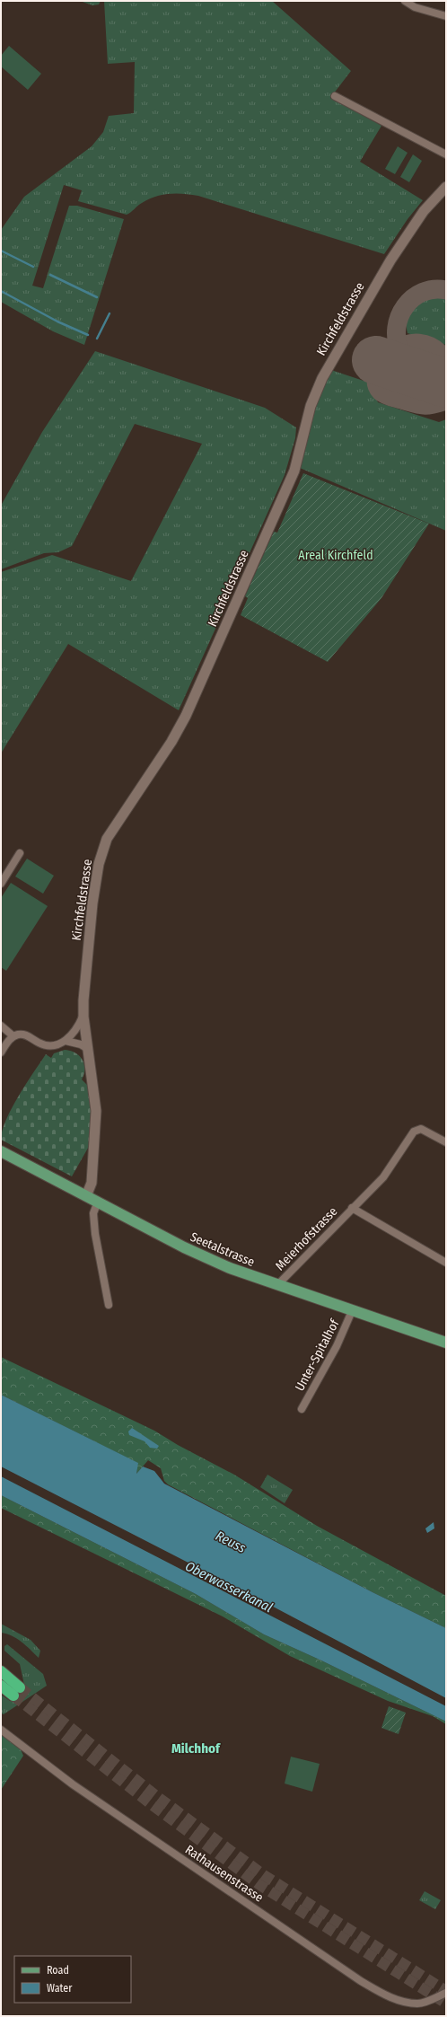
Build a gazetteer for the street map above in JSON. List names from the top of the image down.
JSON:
{
  "streets": {
    "main road": ["Seetalstrasse"],
    "street": [
      "Kirchfeldstrasse",
      "Meierhofstrasse",
      "Unter-Spitalhof",
      "Rathausenstrasse"
    ]
  },
  "crossings": [
    ["Kirchfeldstrasse", "Seetalstrasse"],
    ["Meierhofstrasse", "Seetalstrasse"],
    ["Seetalstrasse", "Unter-Spitalhof"]
  ],
  "districts": ["Milchhof"],
  "water": ["Reuss", "Oberwasserkanal"],
  "parks": ["Areal Kirchfeld"],
  "legend": ["Road", "Water"]
}
